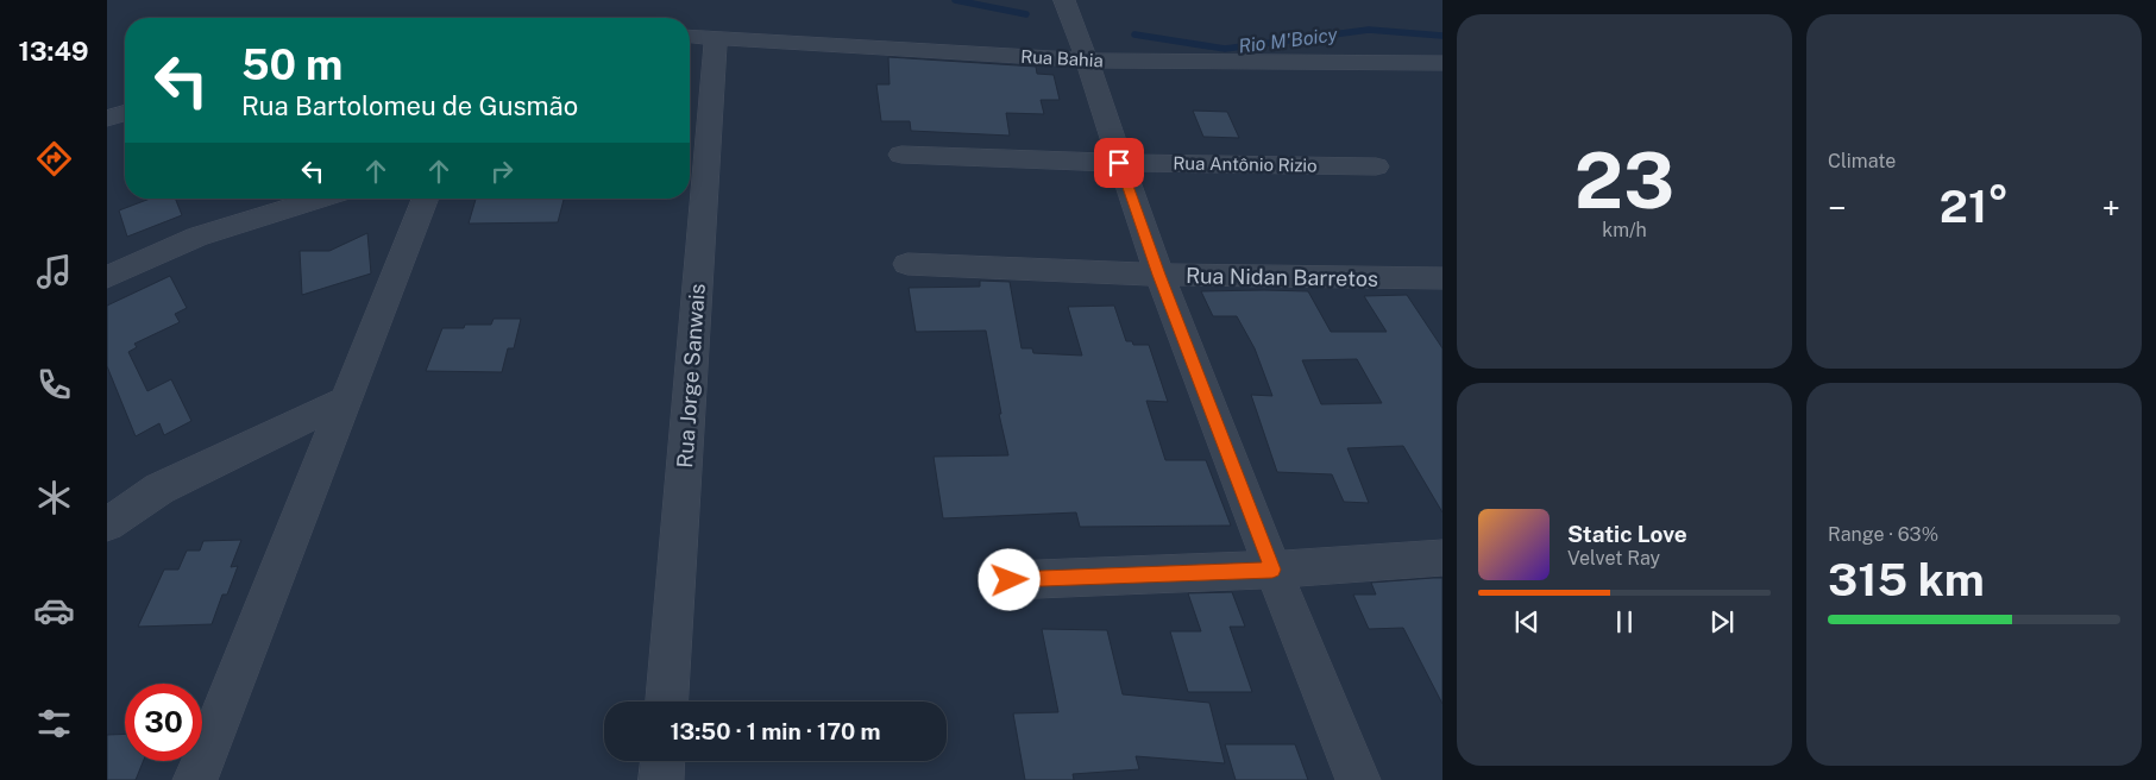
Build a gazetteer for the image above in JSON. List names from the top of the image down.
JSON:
{
  "streets": {
    "street": [
      "Rua Bahia",
      "Rua Antônio Rizio",
      "Rua Nidan Barretos",
      "Rua Jorge Sanwais"
    ]
  },
  "crossings": [
    ["Rua Bahia", "Rua Jorge Sanwais"]
  ],
  "water": ["Rio M'Boicy"],
  "page": {
    "tabs": "13:49",
    "tile": [
      ["23", "km/h"],
      "Climate",
      ["Range · 63%", "315 km"]
    ],
    "turn": ["50 m", "Rua Bartolomeu de Gusmão"],
    "heat": ["−", "21°", "+"],
    "song": ["Static Love", "Velvet Ray"],
    "limit": "30",
    "trip": "13:50 · 1 min · 170 m"
  }
}
